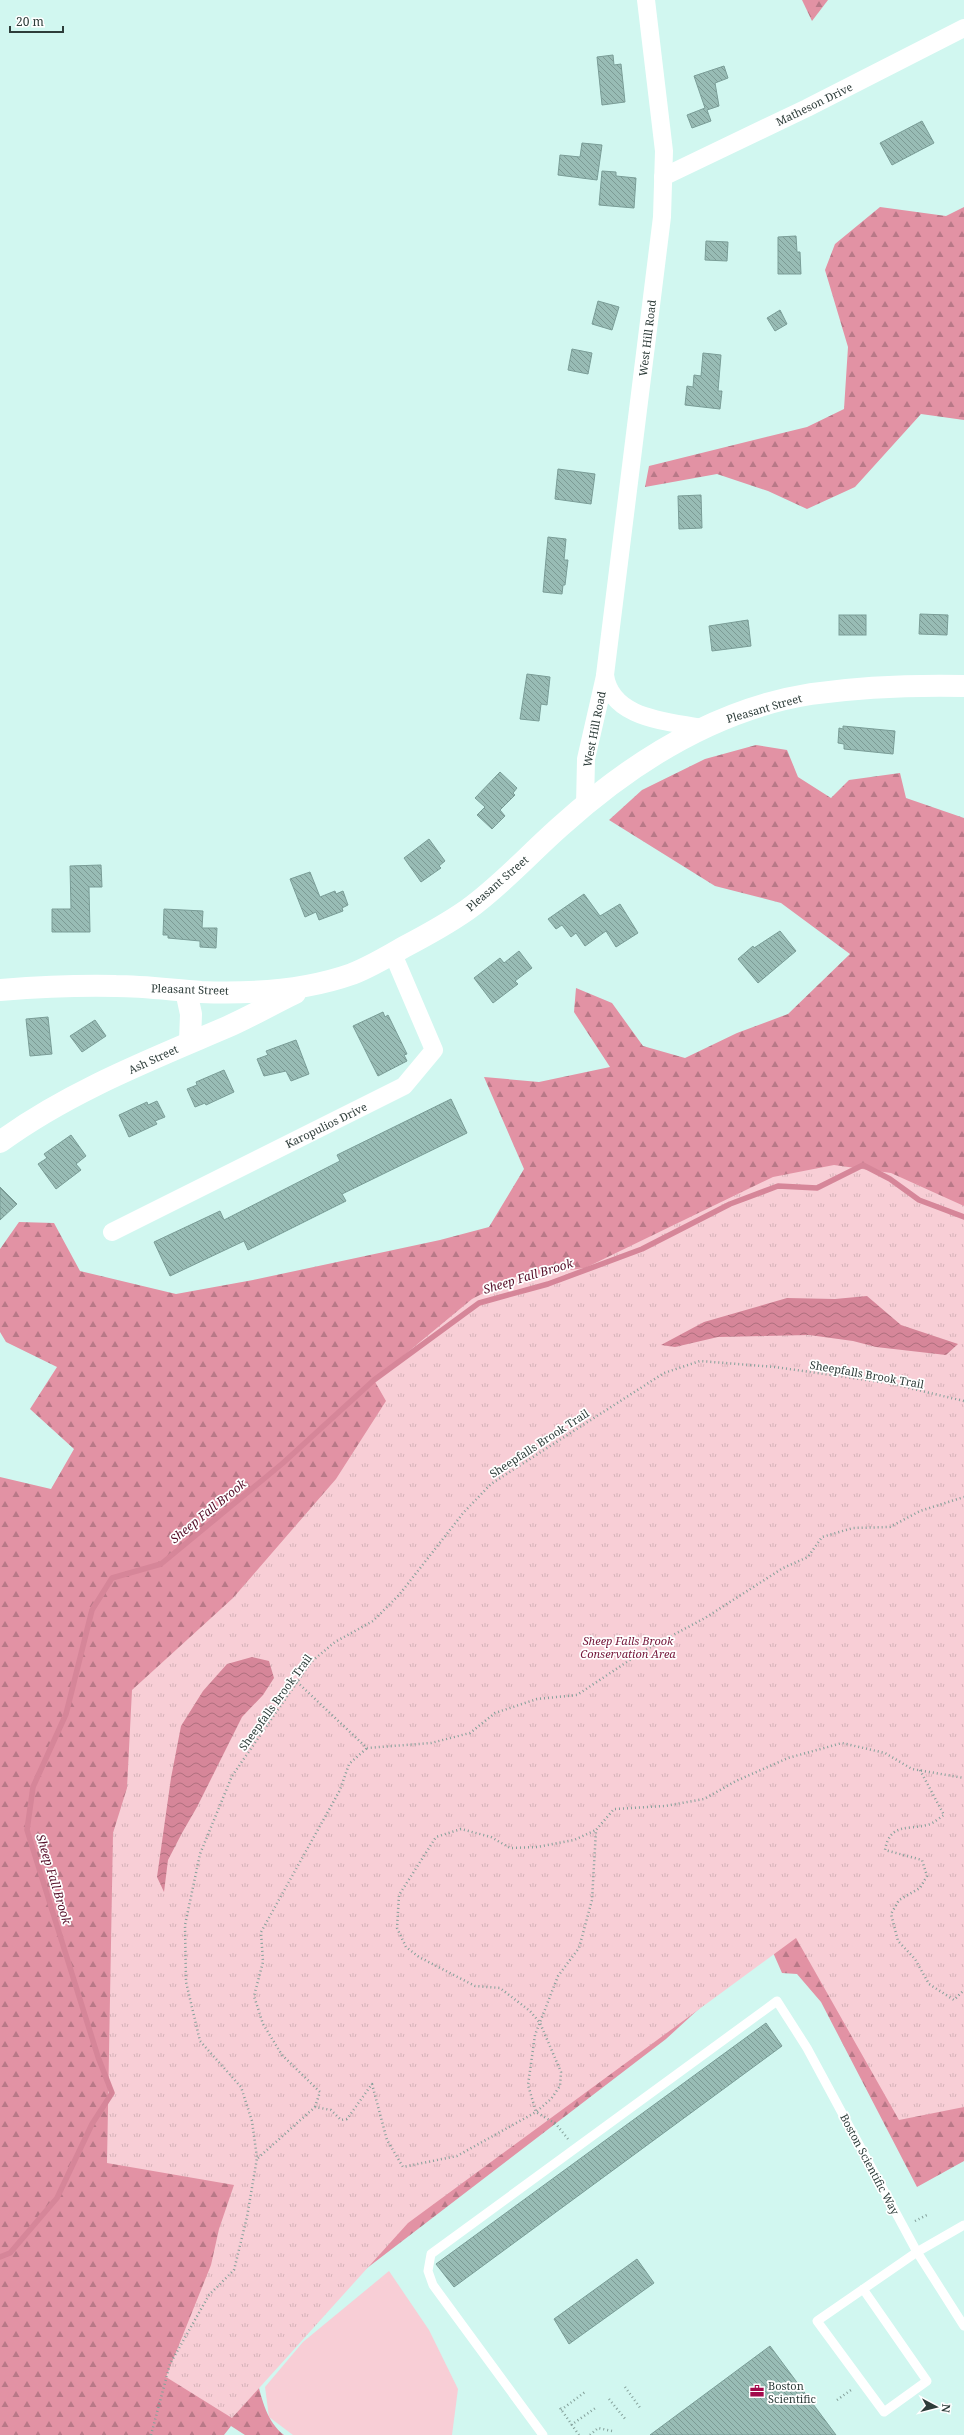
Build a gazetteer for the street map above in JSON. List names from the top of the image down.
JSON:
{
  "streets": {
    "street": [
      "Matheson Drive",
      "West Hill Road",
      "Pleasant Street",
      "Ash Street",
      "Karopulios Drive"
    ],
    "lane": ["Boston Scientific Way"],
    "path": ["Sheepfalls Brook Trail"]
  },
  "crossings": [
    ["Matheson Drive", "West Hill Road"],
    ["West Hill Road", "Pleasant Street"],
    ["Pleasant Street", "Ash Street"],
    ["Pleasant Street", "Karopulios Drive"]
  ],
  "water": ["Sheep Fall Brook"],
  "parks": ["Sheep Falls Brook Conservation Area"],
  "places": {
    "office": ["Boston Scientific"]
  },
  "scale_bar": "20 m",
  "north": "right"
}
